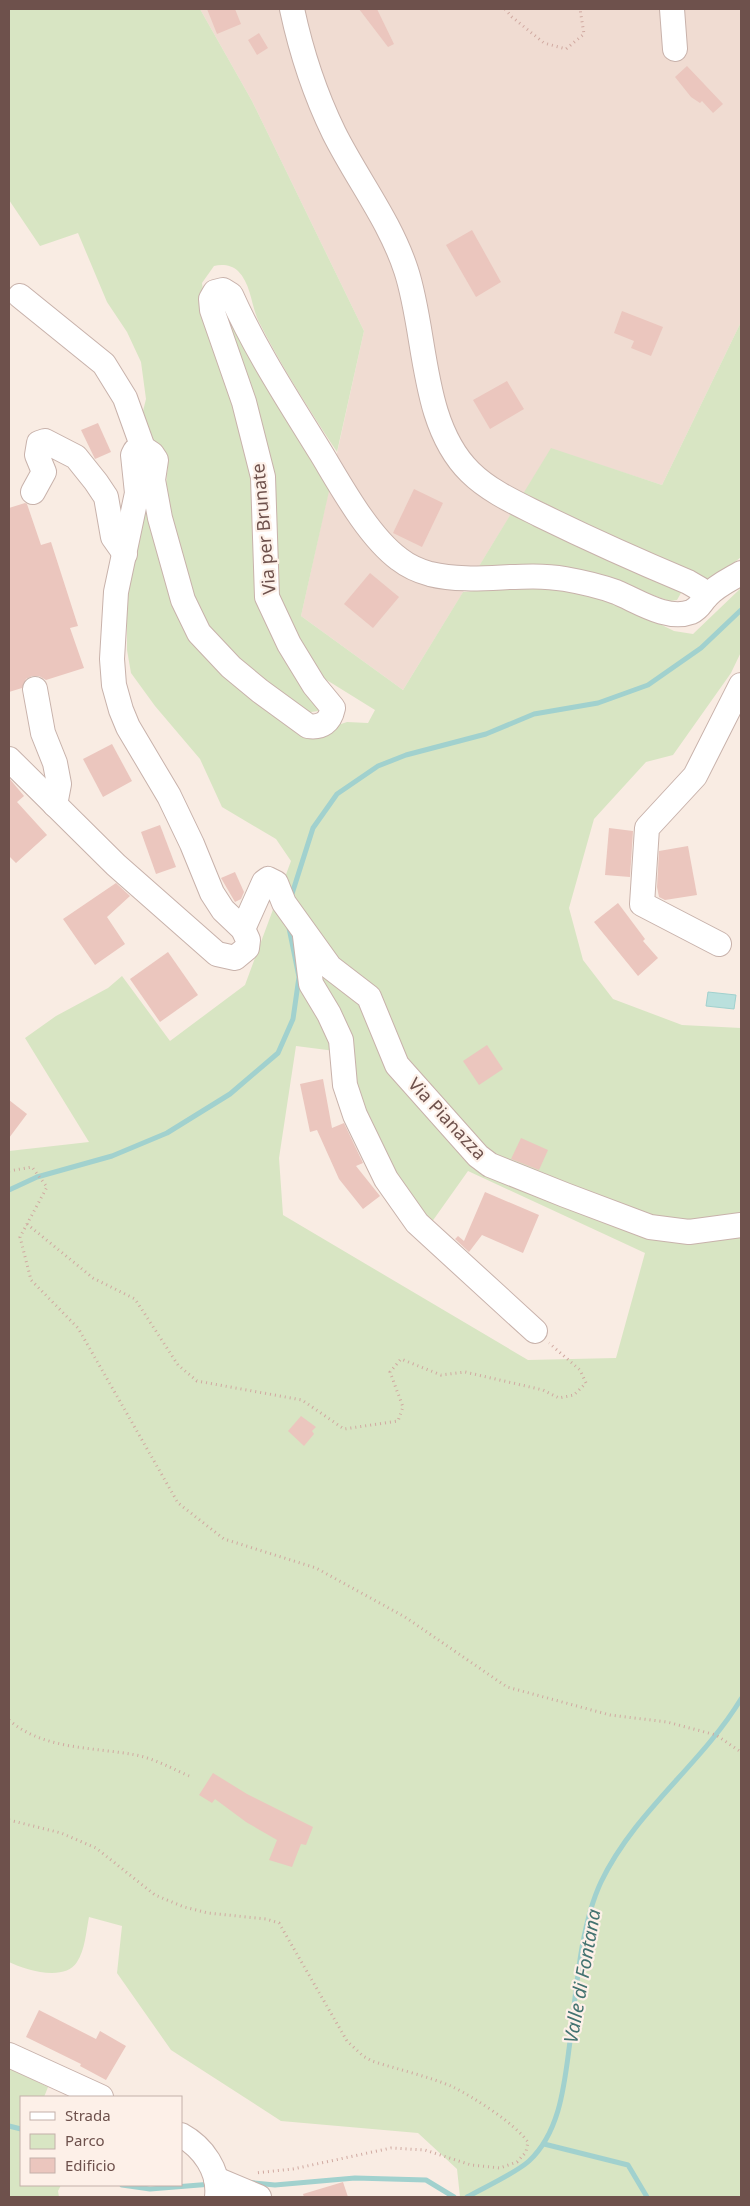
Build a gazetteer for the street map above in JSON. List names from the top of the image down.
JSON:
{
  "streets": {
    "street": ["Via per Brunate", "Via Pianazza"]
  },
  "water": ["Valle di Fontana"],
  "legend": ["Strada", "Parco", "Edificio"]
}
